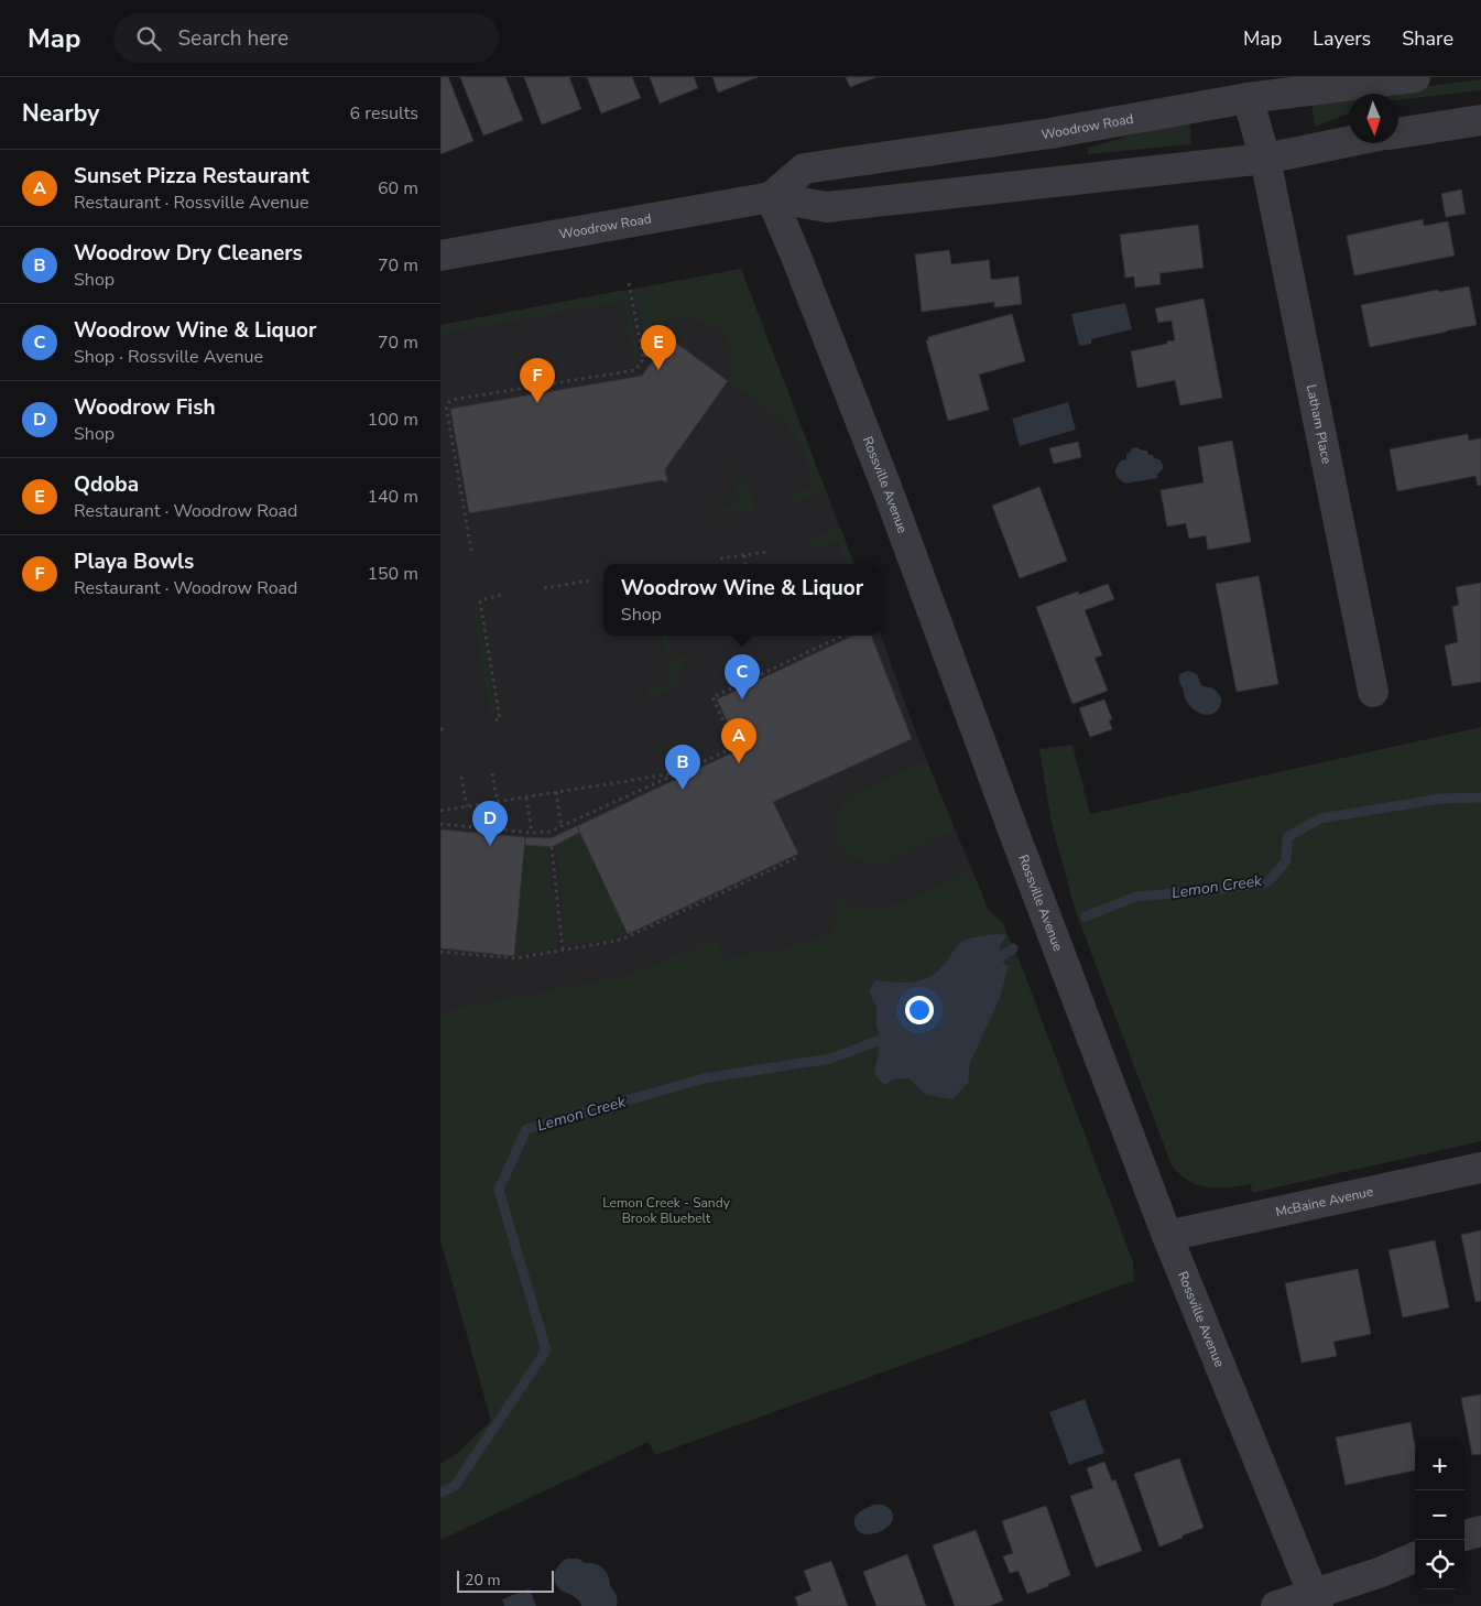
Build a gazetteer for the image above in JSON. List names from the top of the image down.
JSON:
{
  "streets": {
    "street": [
      "Woodrow Road",
      "Latham Place",
      "Rossville Avenue",
      "McBaine Avenue"
    ]
  },
  "crossings": [
    ["Woodrow Road", "Latham Place"],
    ["Woodrow Road", "Rossville Avenue"],
    ["Rossville Avenue", "McBaine Avenue"]
  ],
  "water": ["Lemon Creek"],
  "parks": ["Lemon Creek - Sandy Brook Bluebelt"],
  "scale_bar": "20 m",
  "north": "bottom",
  "page": {
    "header": "Map",
    "search": "Search here",
    "nav": ["Map", "Layers", "Share"],
    "heading": ["Nearby", "6 results"],
    "list": [
      {
        "mark": "A",
        "name": "Sunset Pizza Restaurant",
        "note": "Restaurant · Rossville Avenue",
        "value": "60 m"
      },
      {
        "mark": "B",
        "name": "Woodrow Dry Cleaners",
        "note": "Shop",
        "value": "70 m"
      },
      {
        "mark": "C",
        "name": "Woodrow Wine & Liquor",
        "note": "Shop · Rossville Avenue",
        "value": "70 m"
      },
      {
        "mark": "D",
        "name": "Woodrow Fish",
        "note": "Shop",
        "value": "100 m"
      },
      {
        "mark": "E",
        "name": "Qdoba",
        "note": "Restaurant · Woodrow Road",
        "value": "140 m"
      },
      {
        "mark": "F",
        "name": "Playa Bowls",
        "note": "Restaurant · Woodrow Road",
        "value": "150 m"
      }
    ],
    "pins": [
      "E",
      "F",
      "C",
      "A",
      "B",
      "D"
    ],
    "popup": ["Woodrow Wine & Liquor", "Shop"],
    "map_buttons": ["+", "−"],
    "scale": "20 m"
  }
}
